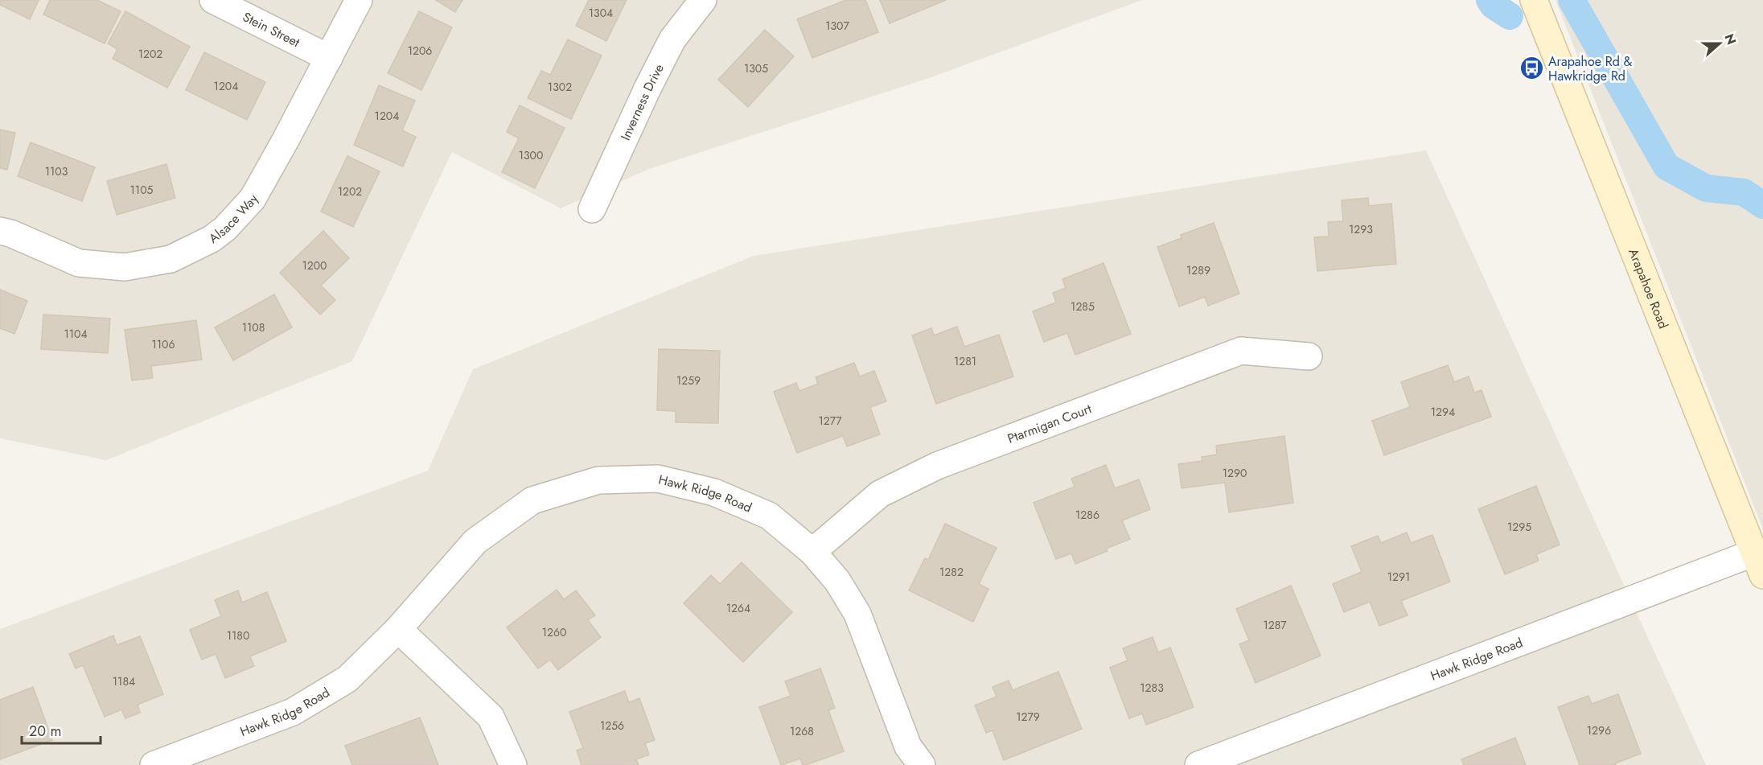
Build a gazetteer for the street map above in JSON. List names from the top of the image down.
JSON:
{
  "streets": {
    "main road": ["Arapahoe Road"],
    "street": [
      "Stein Street",
      "Inverness Drive",
      "Alsace Way",
      "Ptarmigan Court",
      "Hawk Ridge Road"
    ]
  },
  "crossings": [
    ["Stein Street", "Alsace Way"],
    ["Arapahoe Road", "Hawk Ridge Road"],
    ["Ptarmigan Court", "Hawk Ridge Road"]
  ],
  "places": {
    "bus stop": ["Arapahoe Rd & Hawkridge Rd"]
  },
  "house_numbers": [
    "1304",
    "1307",
    "1206",
    "1202",
    "1305",
    "1204",
    "1302",
    "1204",
    "1300",
    "1103",
    "1105",
    "1202",
    "1293",
    "1200",
    "1289",
    "1285",
    "1108",
    "1104",
    "1106",
    "1281",
    "1259",
    "1294",
    "1277",
    "1290",
    "1286",
    "1295",
    "1282",
    "1291",
    "1264",
    "1287",
    "1260",
    "1180",
    "1184",
    "1283",
    "1279",
    "1256",
    "1296",
    "1268"
  ],
  "scale_bar": "20 m",
  "north": "right"
}
